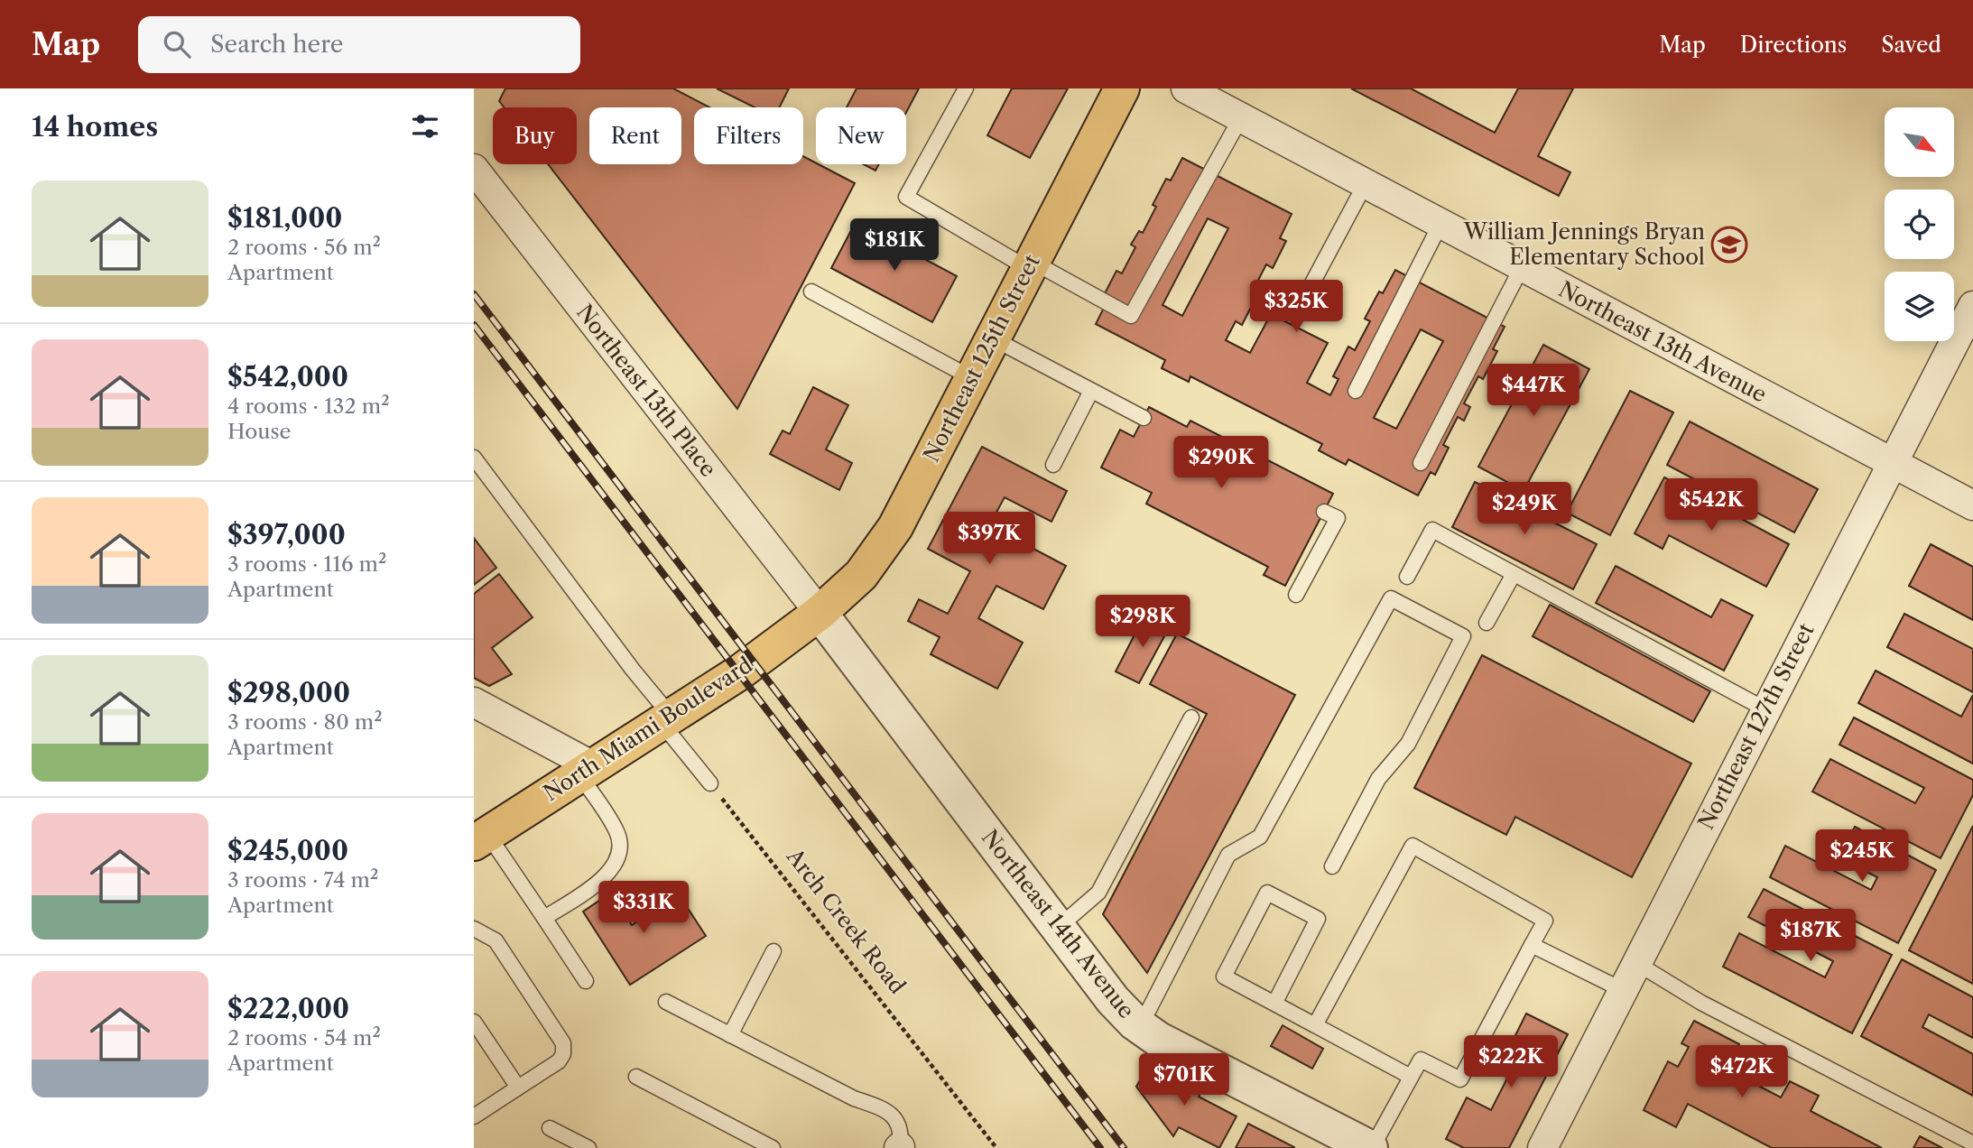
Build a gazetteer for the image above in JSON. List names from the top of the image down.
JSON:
{
  "streets": {
    "main road": ["Northeast 125th Street", "North Miami Boulevard"],
    "street": [
      "Northeast 13th Avenue",
      "Northeast 13th Place",
      "Northeast 127th Street",
      "Northeast 14th Avenue"
    ],
    "path": ["Arch Creek Road"]
  },
  "crossings": [
    ["Northeast 13th Avenue", "Northeast 127th Street"],
    ["Northeast 125th Street", "Northeast 13th Place"],
    ["Northeast 125th Street", "North Miami Boulevard"],
    ["Northeast 125th Street", "Northeast 14th Avenue"],
    ["Northeast 13th Place", "North Miami Boulevard"],
    ["Northeast 13th Place", "Northeast 14th Avenue"],
    ["North Miami Boulevard", "Northeast 14th Avenue"]
  ],
  "places": {
    "school or university": ["William Jennings Bryan Elementary School"]
  },
  "north": "bottom right",
  "page": {
    "header": "Map",
    "search": "Search here",
    "nav": ["Map", "Directions", "Saved"],
    "heading": "14 homes",
    "chip": [
      "Buy",
      "Rent",
      "Filters",
      "New"
    ],
    "list": [
      {
        "name": "$181,000",
        "note": "2 rooms · 56 m² · Apartment"
      },
      {
        "name": "$542,000",
        "note": "4 rooms · 132 m² · House"
      },
      {
        "name": "$397,000",
        "note": "3 rooms · 116 m² · Apartment"
      },
      {
        "name": "$298,000",
        "note": "3 rooms · 80 m² · Apartment"
      },
      {
        "name": "$245,000",
        "note": "3 rooms · 74 m² · Apartment"
      },
      {
        "name": "$222,000",
        "note": "2 rooms · 54 m² · Apartment"
      }
    ],
    "price": [
      "$181K",
      "$325K",
      "$447K",
      "$290K",
      "$542K",
      "$249K",
      "$397K",
      "$298K",
      "$245K",
      "$331K",
      "$187K",
      "$222K",
      "$472K",
      "$701K"
    ]
  }
}
